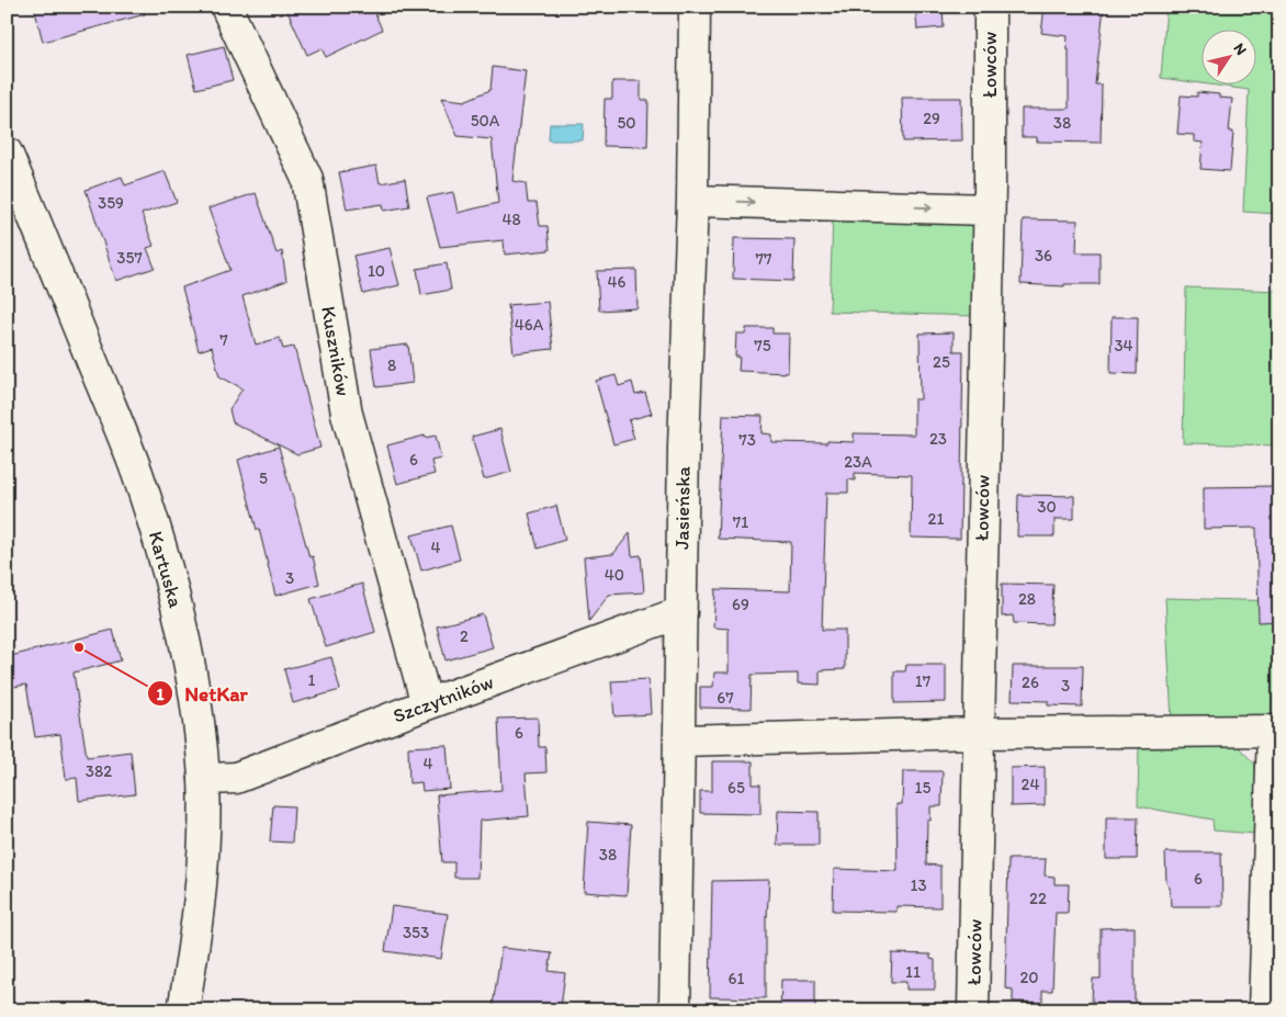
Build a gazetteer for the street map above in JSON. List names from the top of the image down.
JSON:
{
  "streets": {
    "street": [
      "Łowców",
      "Kuszników",
      "Jasieńska",
      "Kartuska",
      "Szczytników"
    ]
  },
  "crossings": [
    ["Kuszników", "Szczytników"],
    ["Jasieńska", "Szczytników"],
    ["Kartuska", "Szczytników"]
  ],
  "places": ["NetKar"],
  "house_numbers": [
    "29",
    "50A",
    "50",
    "38",
    "359",
    "48",
    "36",
    "357",
    "77",
    "10",
    "46",
    "46A",
    "7",
    "75",
    "34",
    "25",
    "8",
    "23",
    "73",
    "6",
    "23A",
    "5",
    "30",
    "21",
    "71",
    "4",
    "40",
    "3",
    "28",
    "69",
    "2",
    "1",
    "17",
    "26",
    "3",
    "67",
    "6",
    "4",
    "382",
    "24",
    "65",
    "15",
    "38",
    "6",
    "13",
    "22",
    "353",
    "11",
    "20",
    "61"
  ],
  "north": "top right"
}
